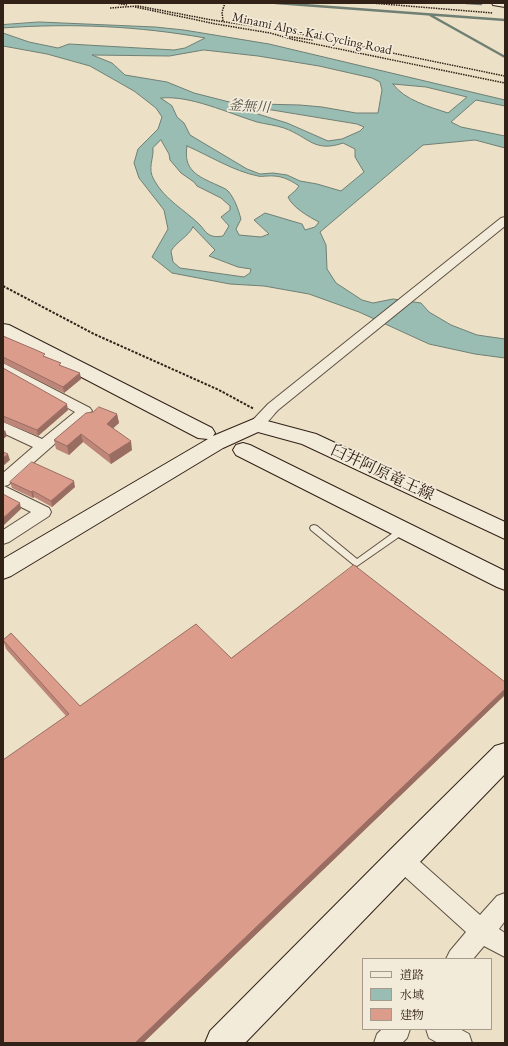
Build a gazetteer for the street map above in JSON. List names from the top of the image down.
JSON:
{
  "streets": {
    "street": ["臼井阿原竜王線"],
    "path": ["Minami Alps - Kai Cycling Road"]
  },
  "water": ["釜無川"],
  "legend": ["道路", "水域", "建物"]
}
